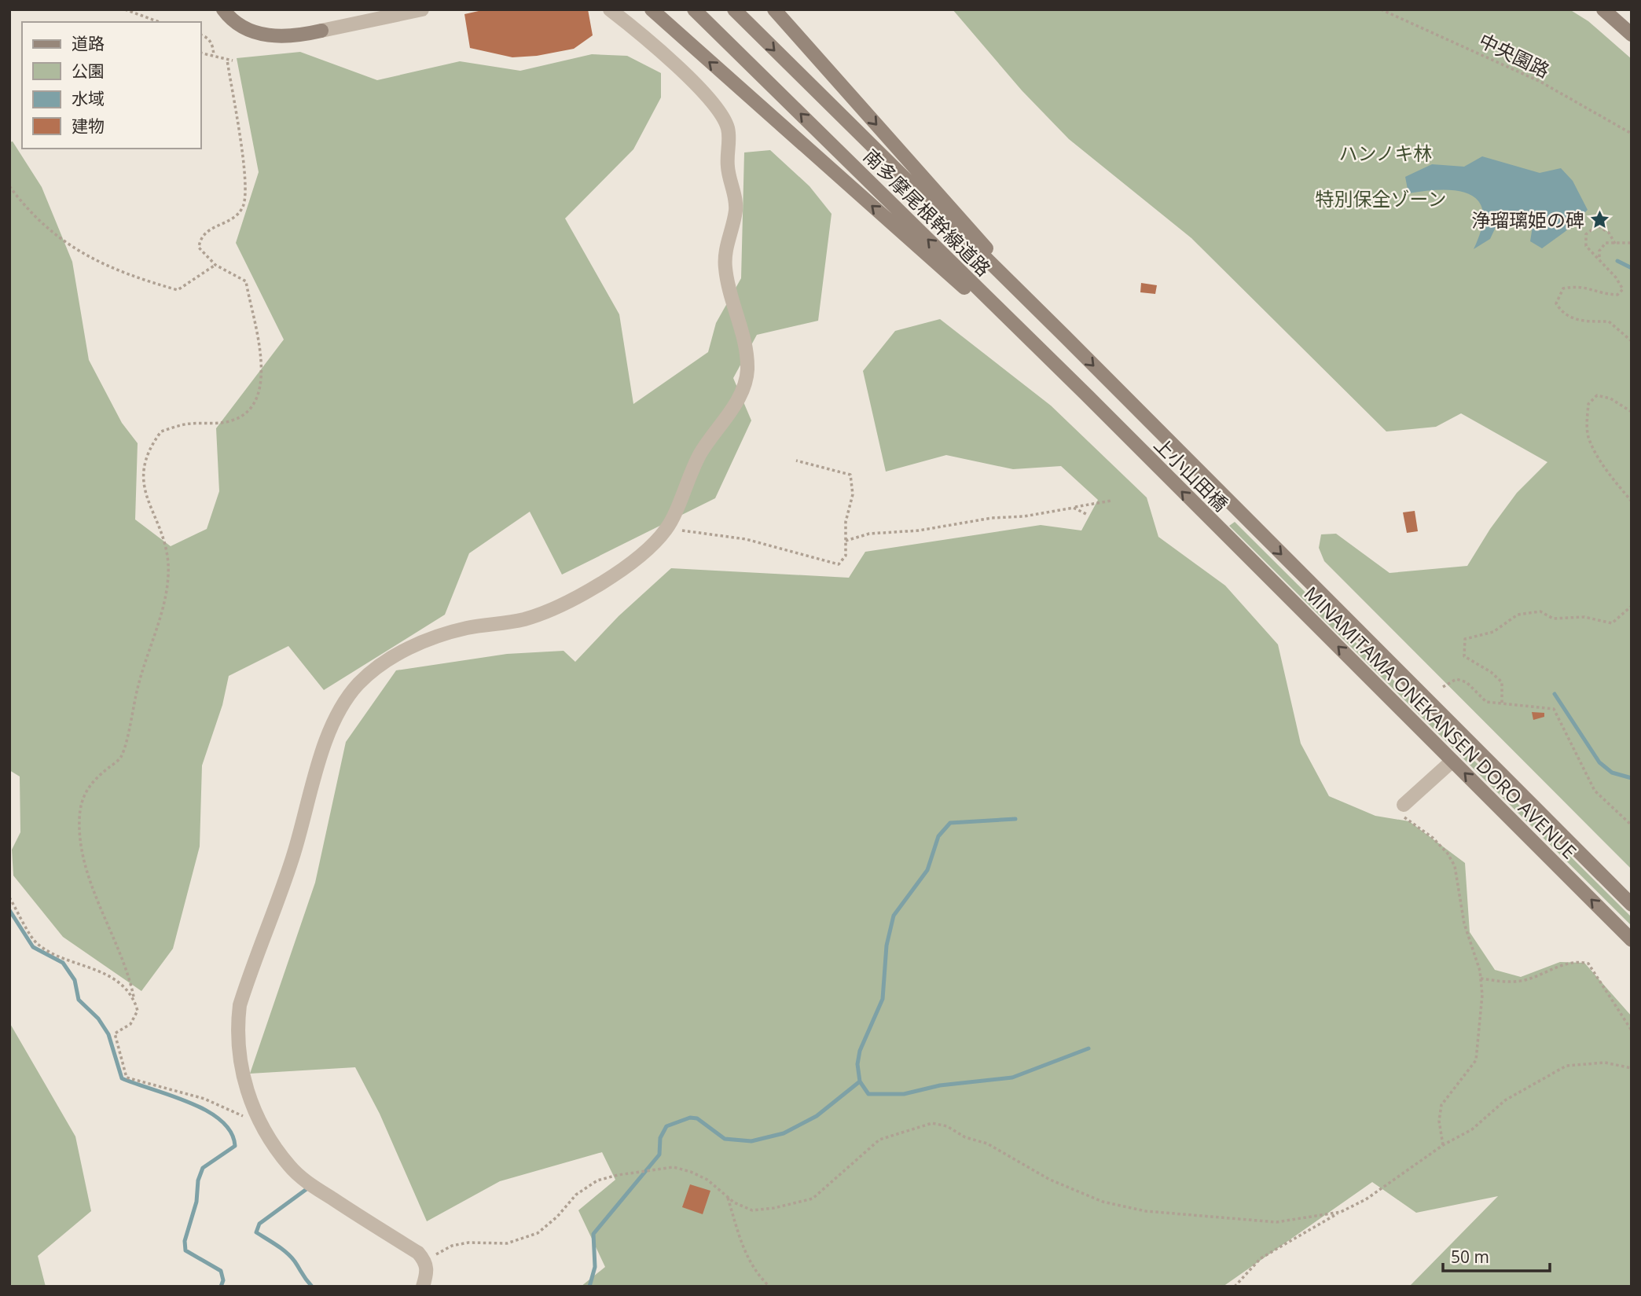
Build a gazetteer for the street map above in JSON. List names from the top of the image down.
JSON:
{
  "streets": {
    "main road": ["南多摩尾根幹線道路", "上小山田橋", "MINAMITAMA ONEKANSEN DORO AVENUE"],
    "path": ["中央園路"]
  },
  "crossings": [
    ["南多摩尾根幹線道路", "上小山田橋"],
    ["上小山田橋", "MINAMITAMA ONEKANSEN DORO AVENUE"]
  ],
  "parks": ["ハンノキ林", "特別保全ゾーン"],
  "places": {
    "place": ["浄瑠璃姫の碑"]
  },
  "legend": [
    "道路",
    "公園",
    "水域",
    "建物"
  ],
  "scale_bar": "50 m"
}
